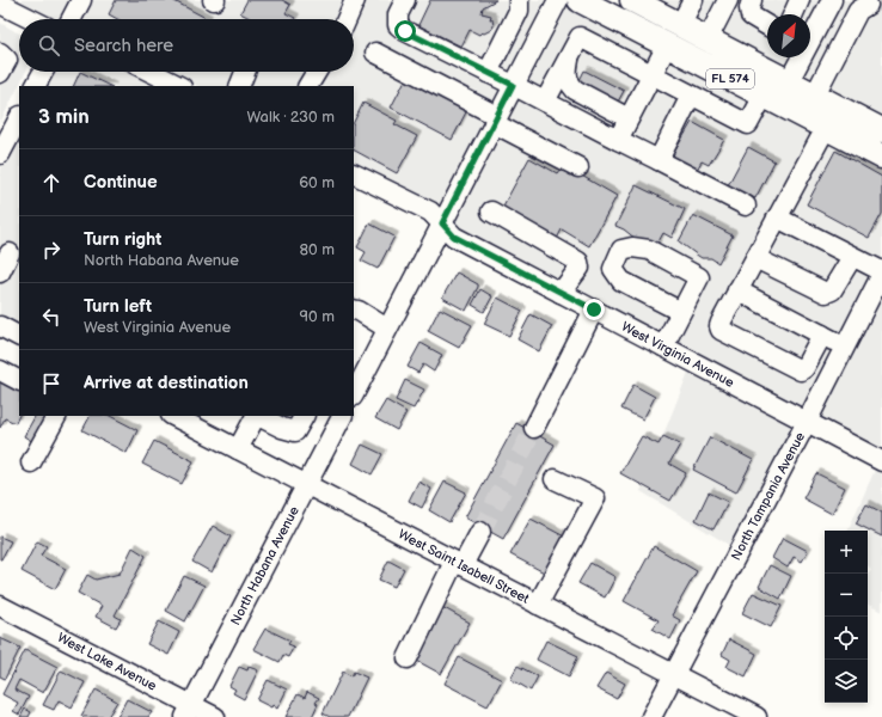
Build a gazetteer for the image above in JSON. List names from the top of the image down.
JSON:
{
  "streets": {
    "main road": ["FL 574"],
    "street": [
      "West Virginia Avenue",
      "North Tampania Avenue",
      "North Habana Avenue",
      "West Saint Isabell Street",
      "West Lake Avenue"
    ]
  },
  "crossings": [
    ["West Virginia Avenue", "North Tampania Avenue"],
    ["North Tampania Avenue", "West Saint Isabell Street"],
    ["North Habana Avenue", "West Saint Isabell Street"],
    ["North Habana Avenue", "West Lake Avenue"]
  ],
  "north": "top right",
  "page": {
    "search": "Search here",
    "heading": ["3 min", "Walk · 230 m"],
    "list": [
      ["Continue", "60 m"],
      ["Turn right", "North Habana Avenue", "80 m"],
      ["Turn left", "West Virginia Avenue", "90 m"],
      "Arrive at destination"
    ],
    "map_buttons": ["+", "−"]
  }
}
